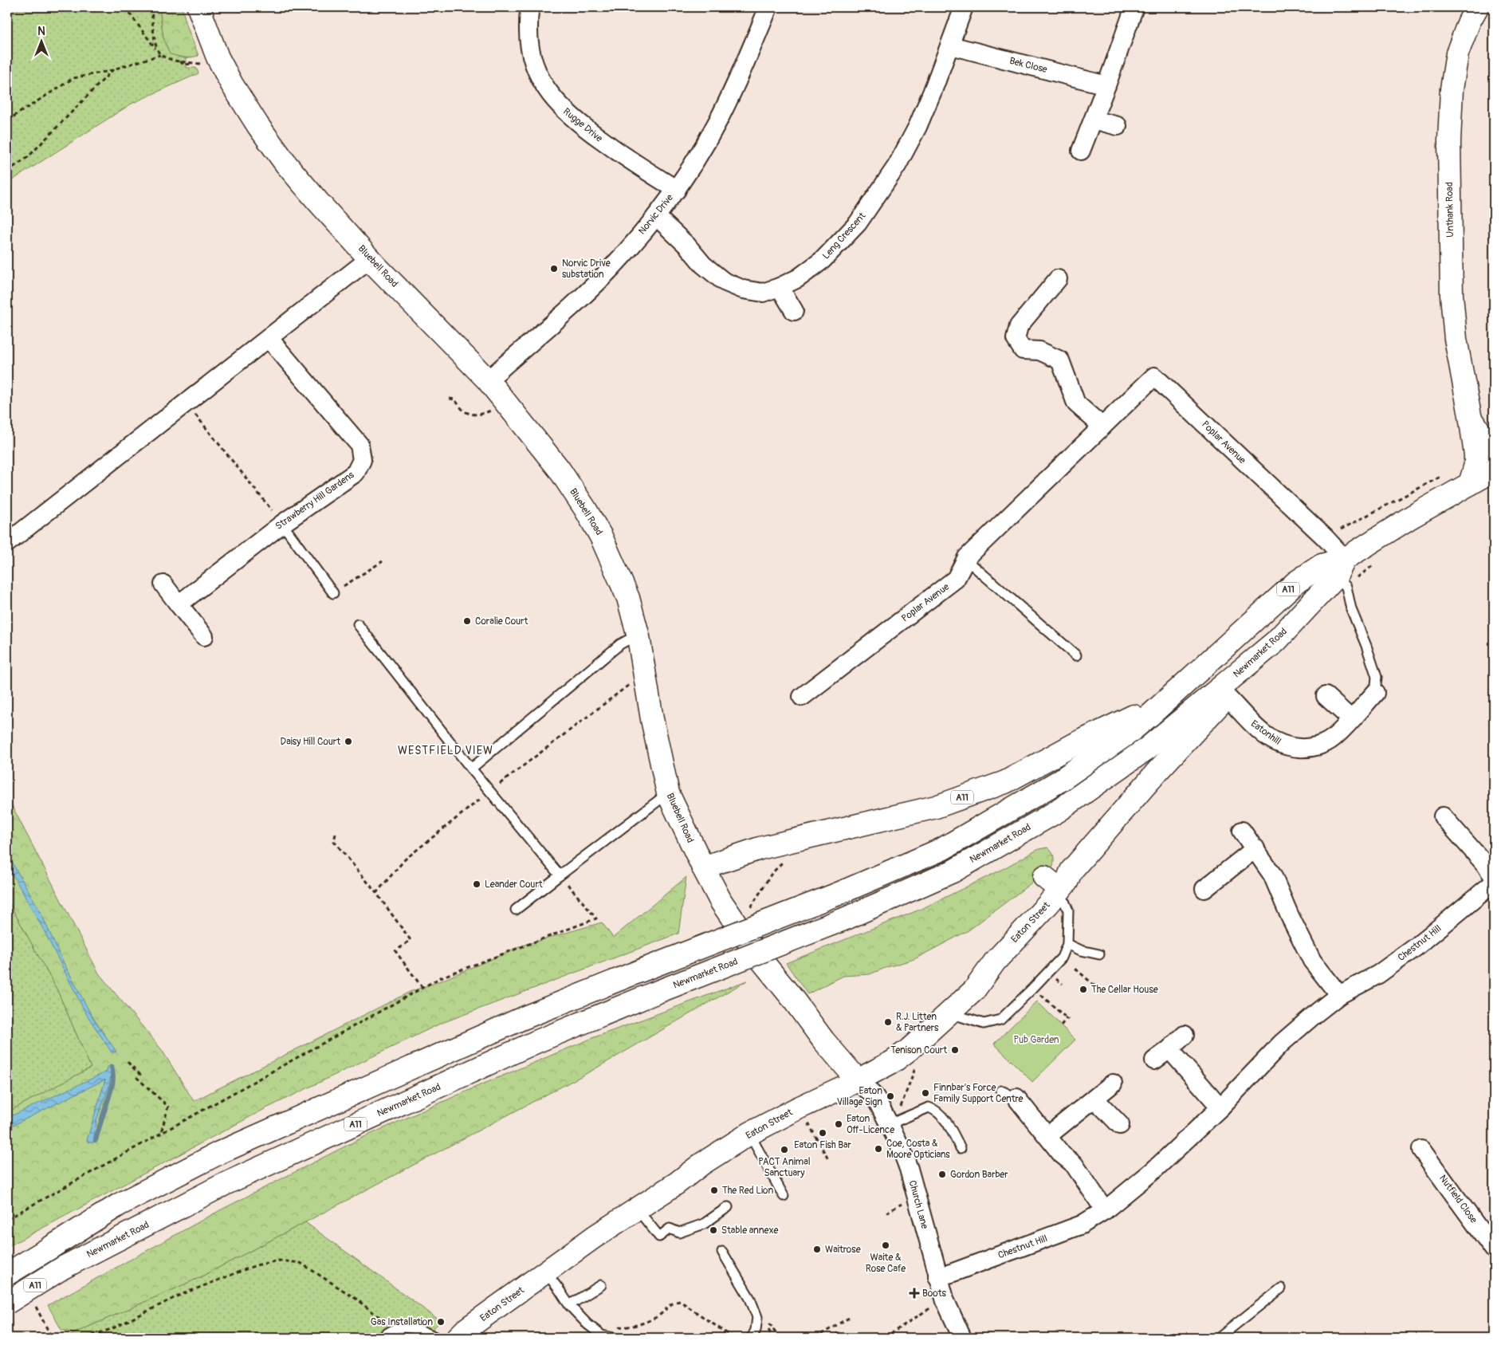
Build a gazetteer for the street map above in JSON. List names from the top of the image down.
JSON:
{
  "streets": {
    "main road": [
      "Unthank Road",
      "Bluebell Road",
      "A11",
      "Newmarket Road",
      "Eaton Street"
    ],
    "street": [
      "Bek Close",
      "Rugge Drive",
      "Norvic Drive",
      "Leng Crescent",
      "Poplar Avenue",
      "Strawberry Hill Gardens",
      "Eatonhill",
      "Chestnut Hill",
      "Nutfield Close",
      "Church Lane"
    ]
  },
  "crossings": [
    ["Bek Close", "Leng Crescent"],
    ["Rugge Drive", "Norvic Drive"],
    ["Unthank Road", "Newmarket Road"],
    ["Norvic Drive", "Leng Crescent"],
    ["Norvic Drive", "Bluebell Road"],
    ["Bluebell Road", "A11"],
    ["Bluebell Road", "Eaton Street"],
    ["Bluebell Road", "Church Lane"],
    ["Poplar Avenue", "Newmarket Road"],
    ["A11", "Newmarket Road"],
    ["Newmarket Road", "Eaton Street"],
    ["Eatonhill", "Eaton Street"],
    ["Eaton Street", "Church Lane"],
    ["Chestnut Hill", "Church Lane"]
  ],
  "districts": ["WESTFIELD VIEW"],
  "parks": ["Pub Garden"],
  "places": {
    "other": [
      "Norvic Drive substation",
      "Coralie Court",
      "Daisy Hill Court",
      "Leander Court",
      "The Cellar House",
      "R.J. Litten & Partners",
      "Tenison Court",
      "Finnbar’s Force Family Support Centre",
      "Eaton Village Sign",
      "Eaton Off-Licence",
      "Eaton Fish Bar",
      "Coe, Costa & Moore Opticians",
      "PACT Animal Sanctuary",
      "Gordon Barber",
      "The Red Lion",
      "Stable annexe",
      "Waite & Rose Cafe",
      "Waitrose",
      "Gas Installation"
    ],
    "health": ["Boots"]
  },
  "north": "top"
}
